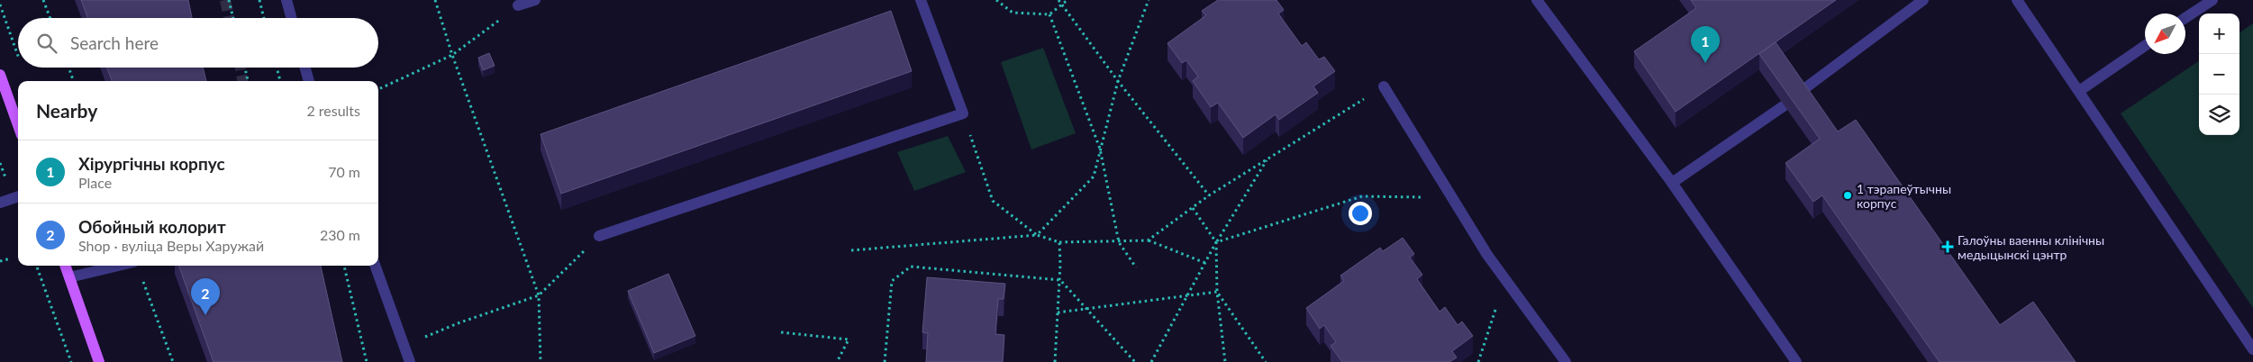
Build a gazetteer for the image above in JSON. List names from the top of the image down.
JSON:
{
  "places": {
    "other": ["1 тэрапеўтычны корпус"],
    "health": ["Галоўны ваенны клінічны медыцынскі цэнтр"]
  },
  "north": "bottom left",
  "page": {
    "map_buttons": ["+", "−"],
    "search": "Search here",
    "pins": ["1", "2"],
    "heading": ["Nearby", "2 results"],
    "list": [
      {
        "mark": "1",
        "name": "Хірургічны корпус",
        "note": "Place",
        "value": "70 m"
      },
      {
        "mark": "2",
        "name": "Обойный колорит",
        "note": "Shop · вуліца Веры Харужай",
        "value": "230 m"
      }
    ]
  }
}
